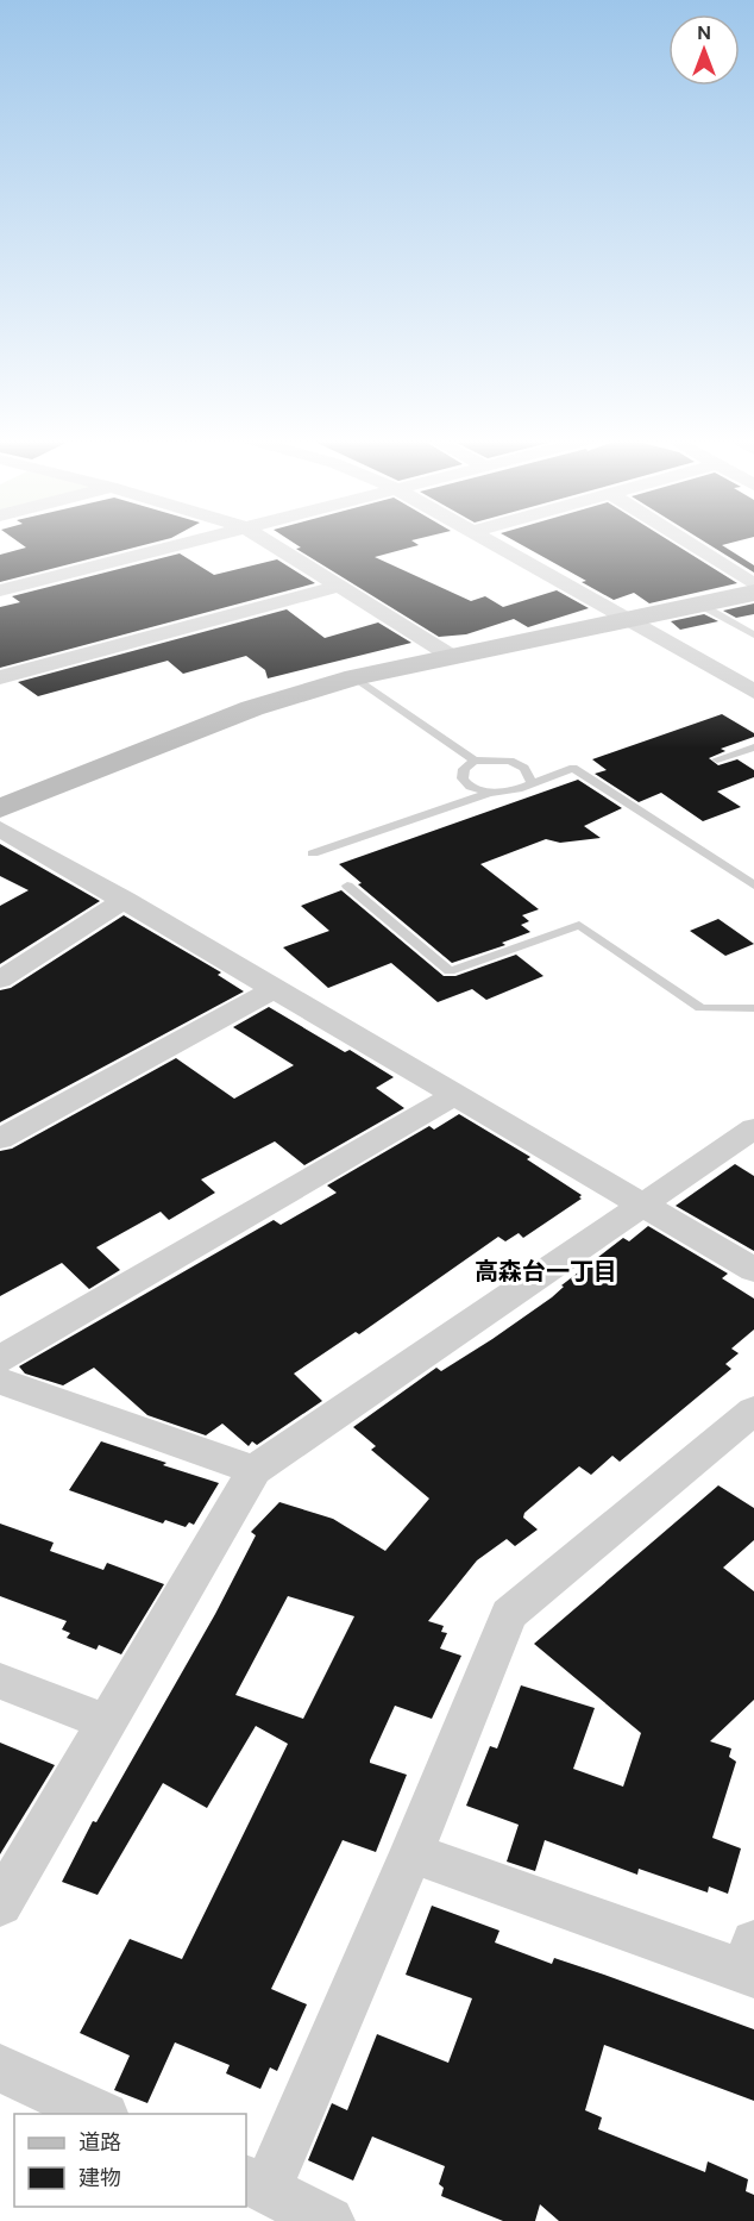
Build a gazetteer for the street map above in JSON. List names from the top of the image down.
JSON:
{
  "districts": ["高森台一丁目"],
  "legend": ["道路", "建物"],
  "north": "top"
}
